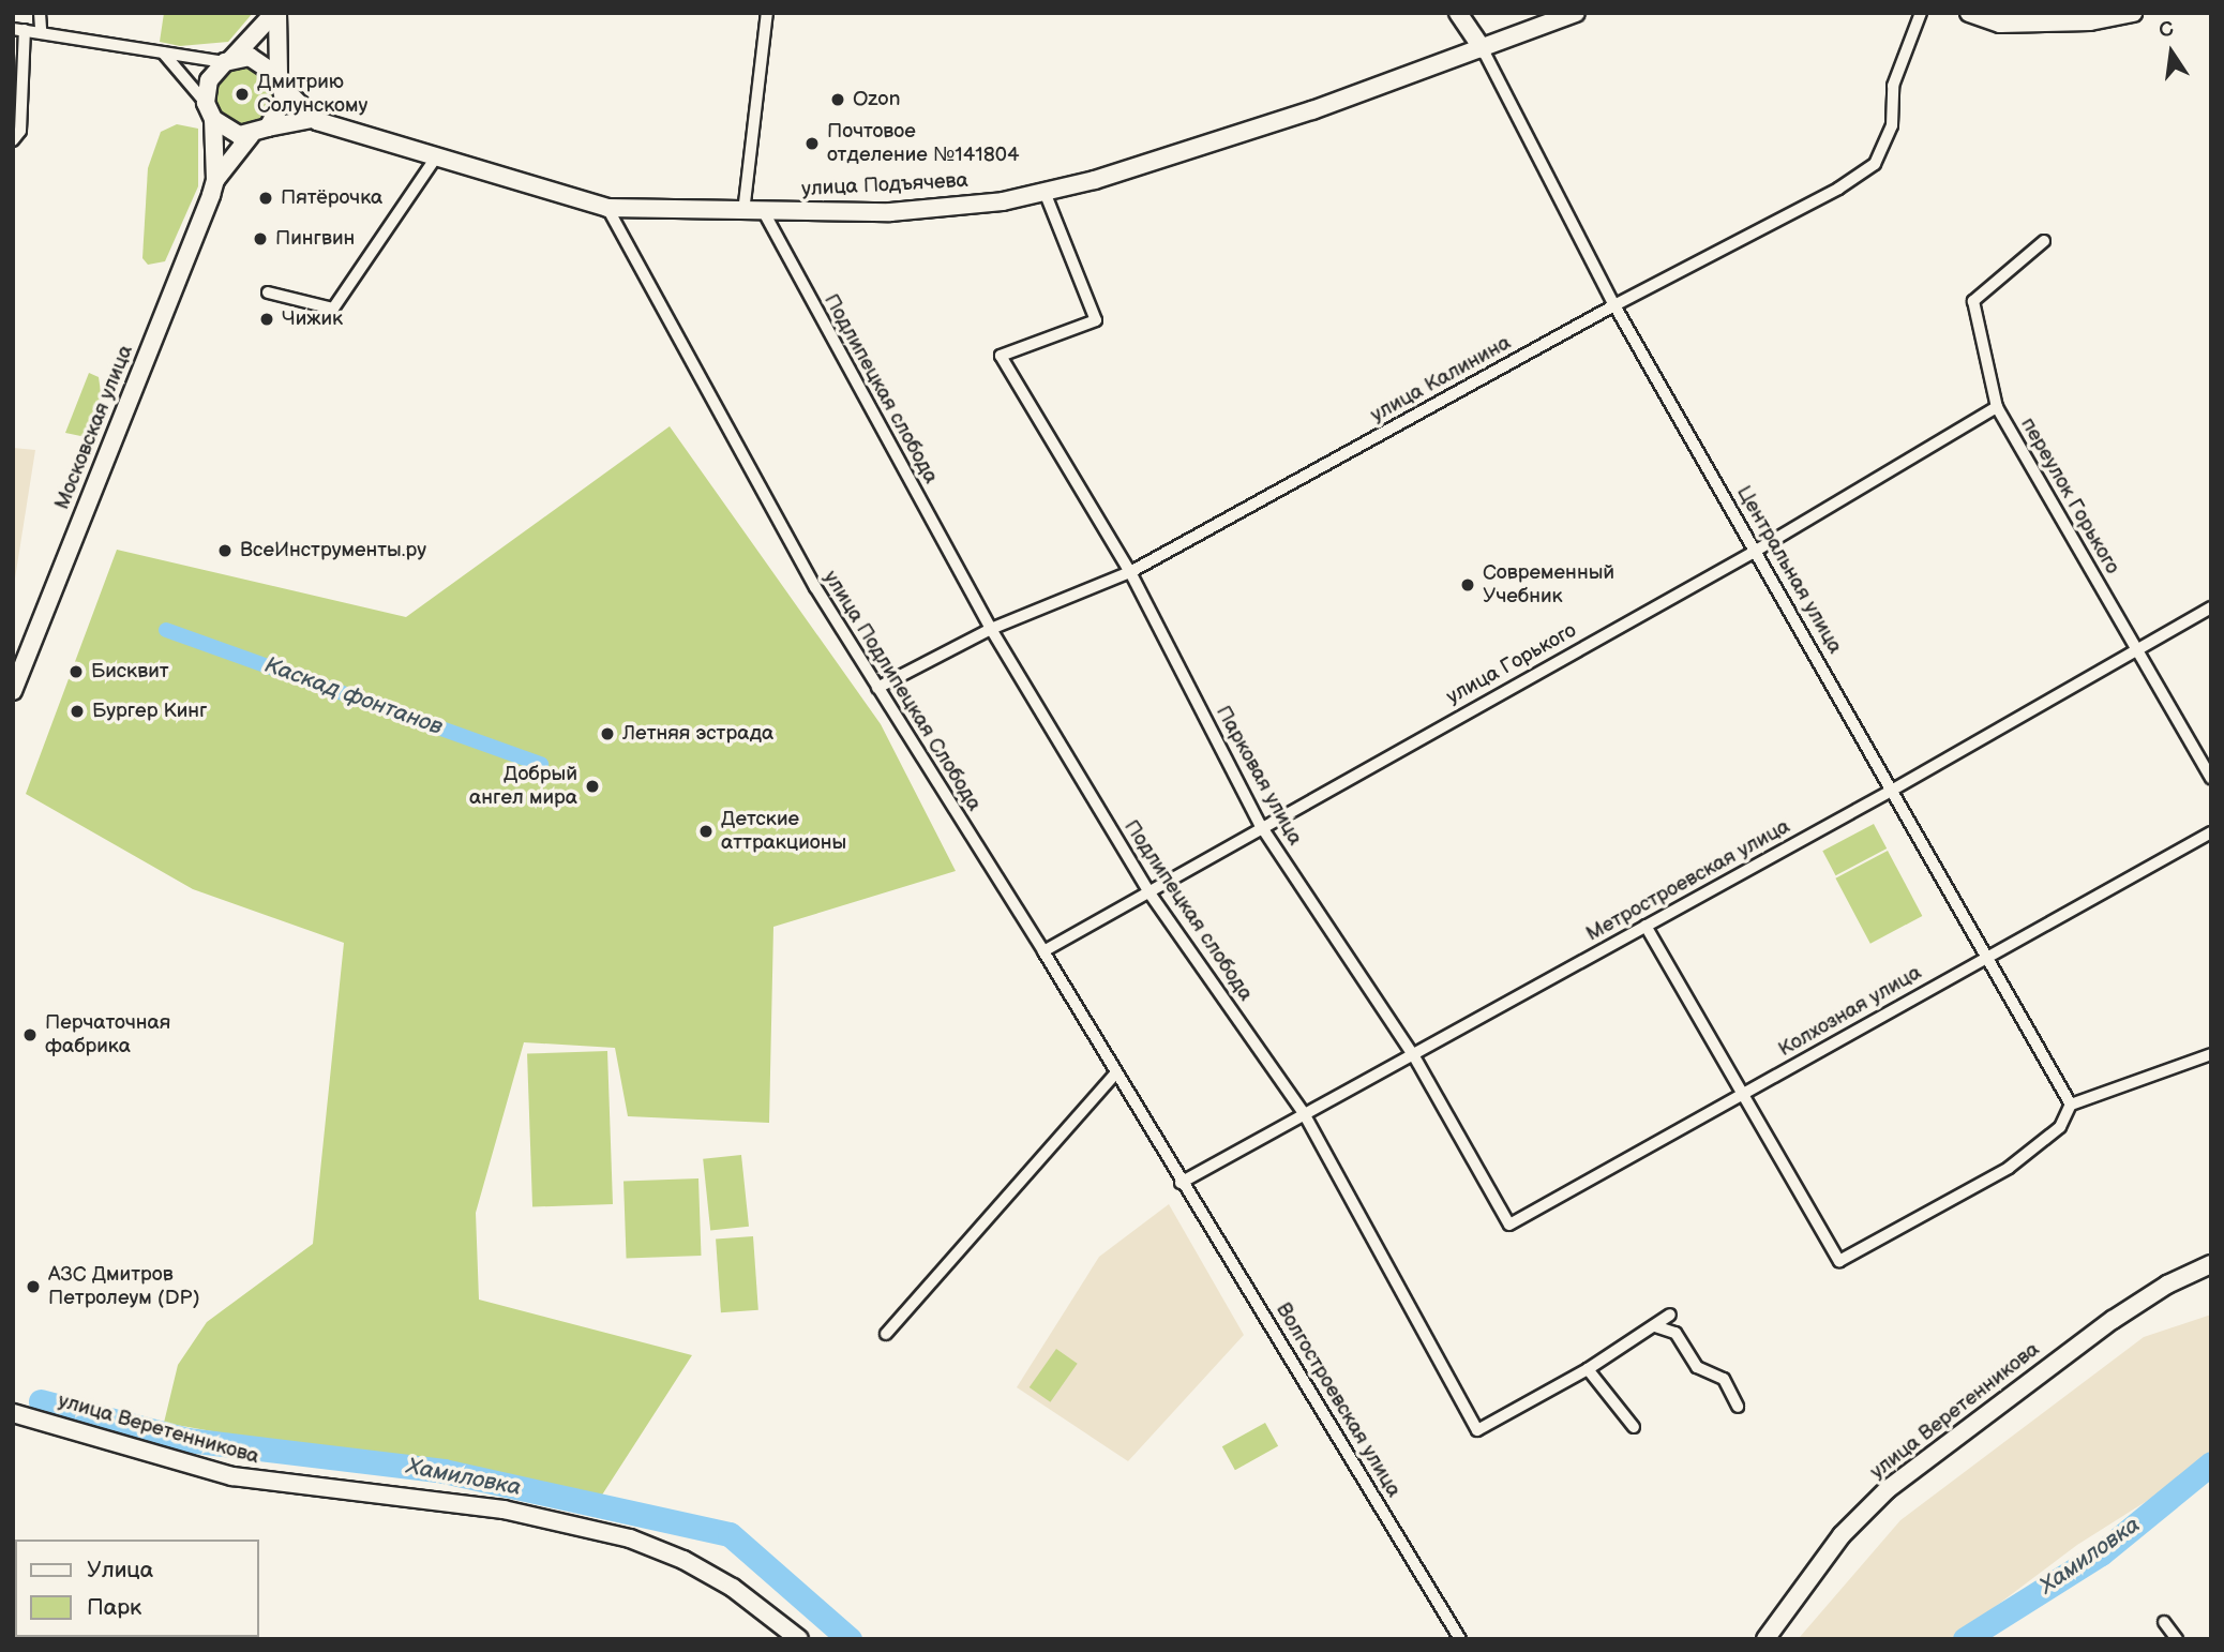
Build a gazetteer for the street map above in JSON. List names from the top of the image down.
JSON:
{
  "streets": {
    "main road": ["улица Подъячева", "Московская улица", "улица Веретенникова"],
    "street": [
      "улица Калинина",
      "Подлипецкая слобода",
      "переулок Горького",
      "Центральная улица",
      "улица Горького",
      "улица Подлипецкая Слобода",
      "Парковая улица",
      "Метростроевская улица",
      "Колхозная улица",
      "Волгостроевская улица"
    ]
  },
  "crossings": [
    ["улица Подъячева", "Подлипецкая слобода"],
    ["улица Подъячева", "Московская улица"],
    ["улица Подъячева", "Центральная улица"],
    ["улица Подъячева", "улица Подлипецкая Слобода"],
    ["улица Подъячева", "Парковая улица"],
    ["улица Калинина", "Подлипецкая слобода"],
    ["улица Калинина", "Центральная улица"],
    ["улица Калинина", "улица Подлипецкая Слобода"],
    ["улица Калинина", "Парковая улица"],
    ["Подлипецкая слобода", "улица Горького"],
    ["Подлипецкая слобода", "Метростроевская улица"],
    ["переулок Горького", "улица Горького"],
    ["переулок Горького", "Метростроевская улица"],
    ["Центральная улица", "улица Горького"],
    ["Центральная улица", "Метростроевская улица"],
    ["Центральная улица", "Колхозная улица"],
    ["улица Горького", "улица Подлипецкая Слобода"],
    ["улица Горького", "Парковая улица"],
    ["улица Подлипецкая Слобода", "Метростроевская улица"],
    ["улица Подлипецкая Слобода", "Волгостроевская улица"],
    ["Парковая улица", "Метростроевская улица"],
    ["Парковая улица", "Колхозная улица"],
    ["Метростроевская улица", "Волгостроевская улица"]
  ],
  "water": ["Каскад фонтанов", "Хамиловка"],
  "places": [
    "Дмитрию Солунскому",
    "Ozon",
    "Почтовое отделение №141804",
    "Пятёрочка",
    "Пингвин",
    "Чижик",
    "ВсеИнструменты.ру",
    "Современный Учебник",
    "Бисквит",
    "Бургер Кинг",
    "Летняя эстрада",
    "Добрый ангел мира",
    "Детские аттракционы",
    "Перчаточная фабрика",
    "АЗС Дмитров Петролеум (DP)"
  ],
  "legend": ["Улица", "Парк"],
  "north": "top"
}
